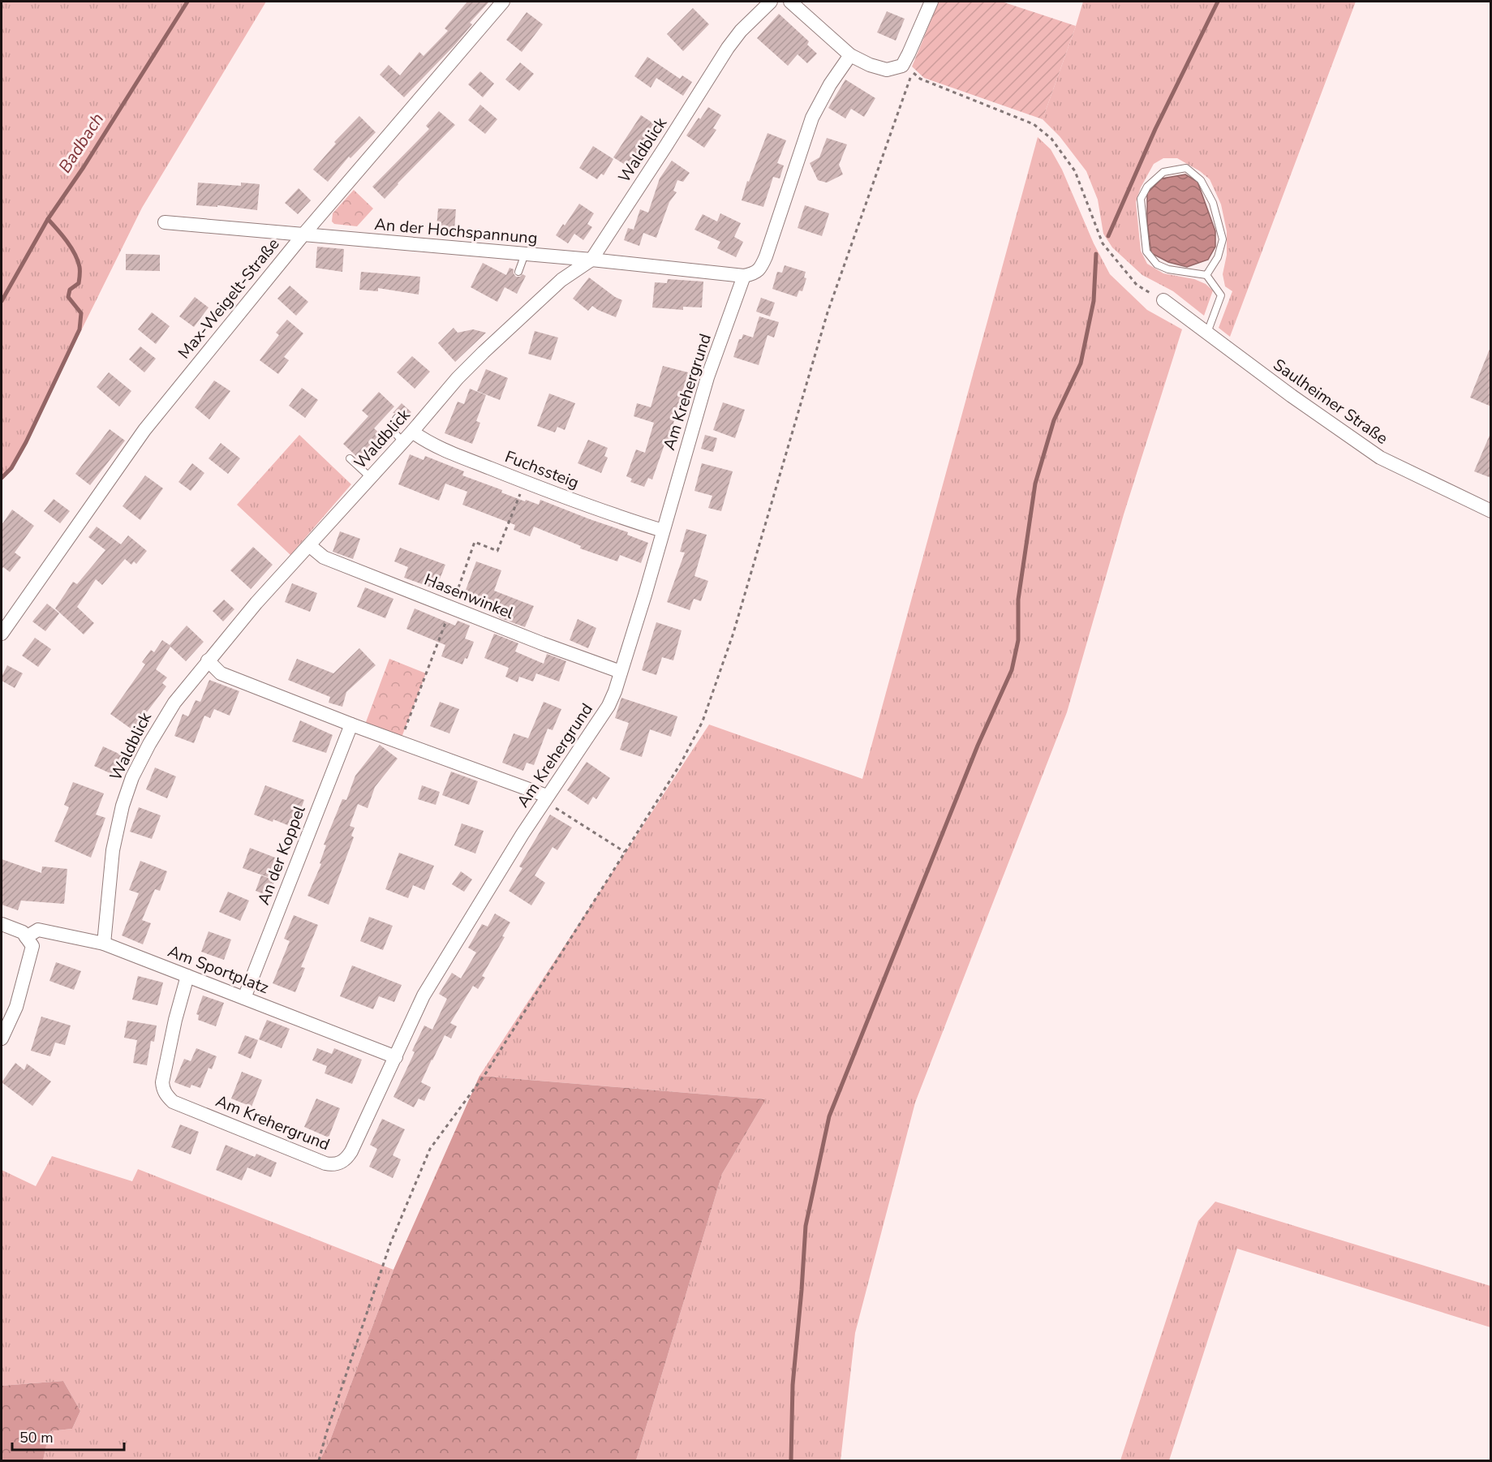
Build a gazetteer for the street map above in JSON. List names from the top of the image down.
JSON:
{
  "streets": {
    "street": [
      "Waldblick",
      "An der Hochspannung",
      "Max-Weigelt-Straße",
      "Am Krehergrund",
      "Saulheimer Straße",
      "Fuchssteig",
      "Hasenwinkel",
      "An der Koppel",
      "Am Sportplatz"
    ]
  },
  "crossings": [
    ["Waldblick", "An der Hochspannung"],
    ["Waldblick", "Fuchssteig"],
    ["Waldblick", "Hasenwinkel"],
    ["Waldblick", "Am Sportplatz"],
    ["An der Hochspannung", "Max-Weigelt-Straße"],
    ["An der Hochspannung", "Am Krehergrund"],
    ["Am Krehergrund", "Fuchssteig"],
    ["Am Krehergrund", "Hasenwinkel"],
    ["Am Krehergrund", "Am Sportplatz"],
    ["An der Koppel", "Am Sportplatz"]
  ],
  "water": ["Badbach"],
  "scale_bar": "50 m"
}
